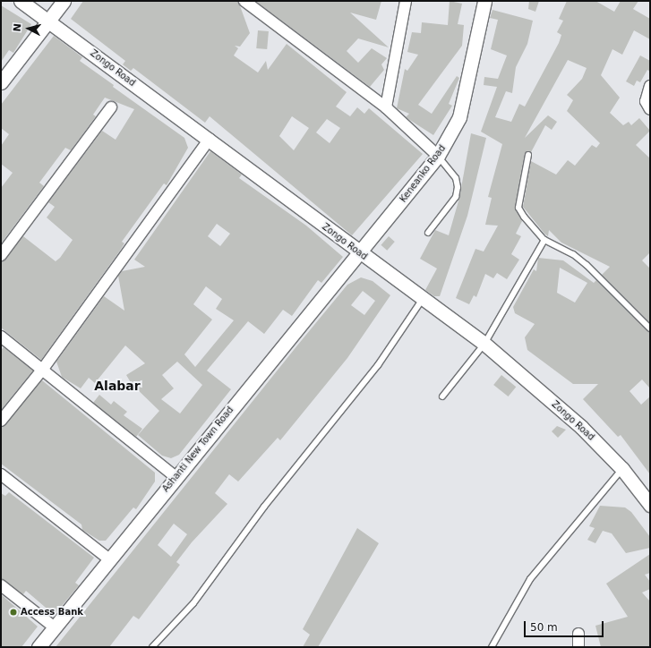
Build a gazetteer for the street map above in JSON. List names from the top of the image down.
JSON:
{
  "streets": {
    "street": ["Zongo Road", "Keneanko Road", "Ashanti New Town Road"]
  },
  "crossings": [
    ["Zongo Road", "Keneanko Road"],
    ["Zongo Road", "Ashanti New Town Road"],
    ["Keneanko Road", "Ashanti New Town Road"]
  ],
  "districts": ["Alabar"],
  "places": ["Access Bank"],
  "scale_bar": "50 m",
  "north": "left"
}
